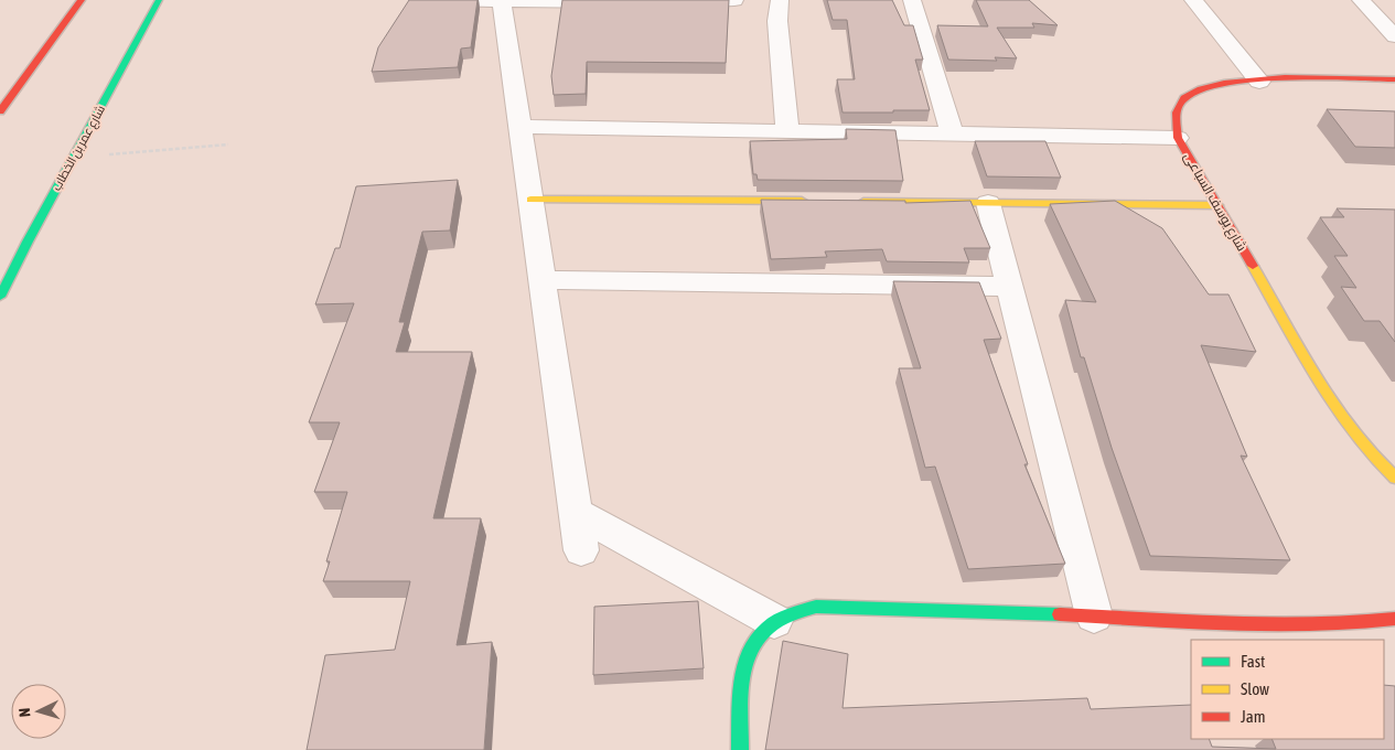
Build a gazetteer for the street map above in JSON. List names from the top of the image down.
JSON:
{
  "streets": {
    "street": ["شارع عمر بن الخطاب", "شارع يوسف السباعى"]
  },
  "legend": ["Fast", "Slow", "Jam"],
  "north": "left"
}
